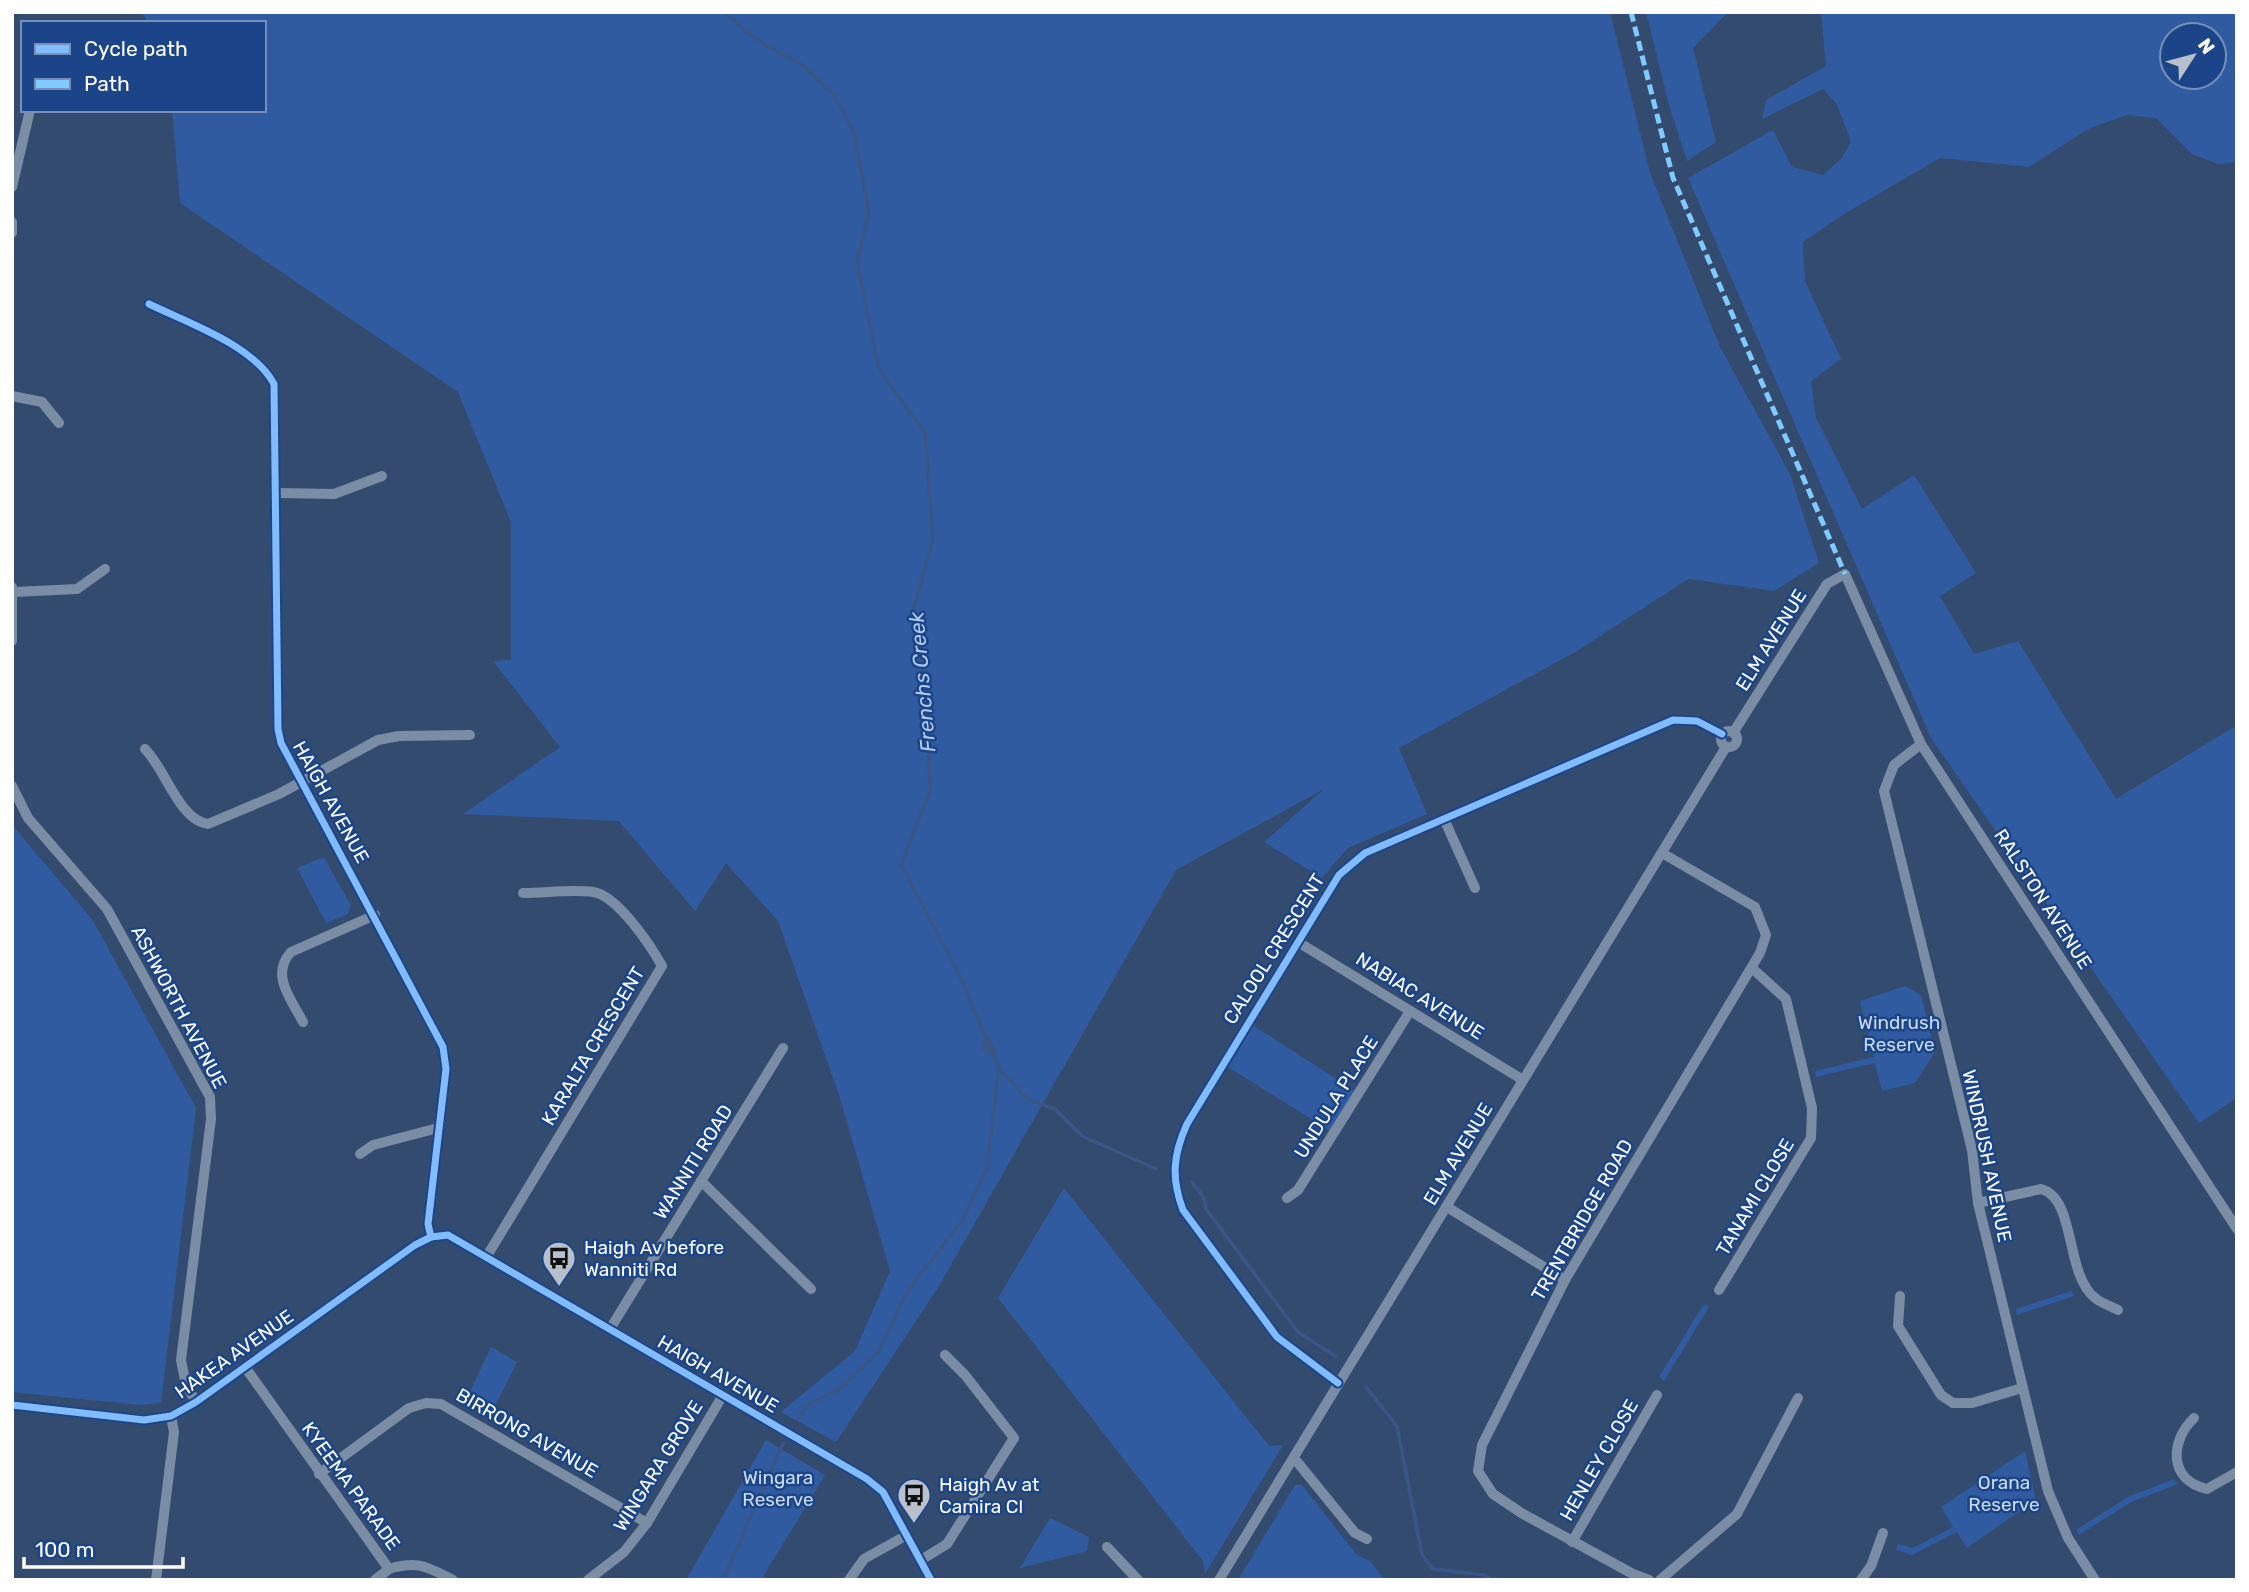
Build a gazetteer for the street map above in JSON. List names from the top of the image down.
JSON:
{
  "streets": {
    "street": [
      "ELM AVENUE",
      "HAIGH AVENUE",
      "RALSTON AVENUE",
      "CALOOL CRESCENT",
      "NABIAC AVENUE",
      "ASHWORTH AVENUE",
      "KARALTA CRESCENT",
      "UNDULA PLACE",
      "WINDRUSH AVENUE",
      "WANNITI ROAD",
      "TANAMI CLOSE",
      "TRENTBRIDGE ROAD",
      "HAKEA AVENUE",
      "BIRRONG AVENUE",
      "HENLEY CLOSE",
      "WINGARA GROVE",
      "KYEEMA PARADE"
    ]
  },
  "crossings": [
    ["ELM AVENUE", "RALSTON AVENUE"],
    ["ELM AVENUE", "CALOOL CRESCENT"],
    ["ELM AVENUE", "NABIAC AVENUE"],
    ["ELM AVENUE", "TRENTBRIDGE ROAD"],
    ["HAIGH AVENUE", "KARALTA CRESCENT"],
    ["HAIGH AVENUE", "WANNITI ROAD"],
    ["HAIGH AVENUE", "HAKEA AVENUE"],
    ["HAIGH AVENUE", "WINGARA GROVE"],
    ["RALSTON AVENUE", "WINDRUSH AVENUE"],
    ["CALOOL CRESCENT", "NABIAC AVENUE"],
    ["NABIAC AVENUE", "UNDULA PLACE"],
    ["ASHWORTH AVENUE", "HAKEA AVENUE"],
    ["TANAMI CLOSE", "TRENTBRIDGE ROAD"],
    ["TRENTBRIDGE ROAD", "HENLEY CLOSE"],
    ["HAKEA AVENUE", "KYEEMA PARADE"],
    ["BIRRONG AVENUE", "WINGARA GROVE"],
    ["BIRRONG AVENUE", "KYEEMA PARADE"]
  ],
  "water": ["Frenchs Creek"],
  "parks": ["Windrush Reserve", "Wingara Reserve", "Orana Reserve"],
  "places": {
    "bus stop": ["Haigh Av before Wanniti Rd", "Haigh Av at Camira Cl"]
  },
  "legend": ["Cycle path", "Path"],
  "scale_bar": "100 m",
  "north": "top right"
}
